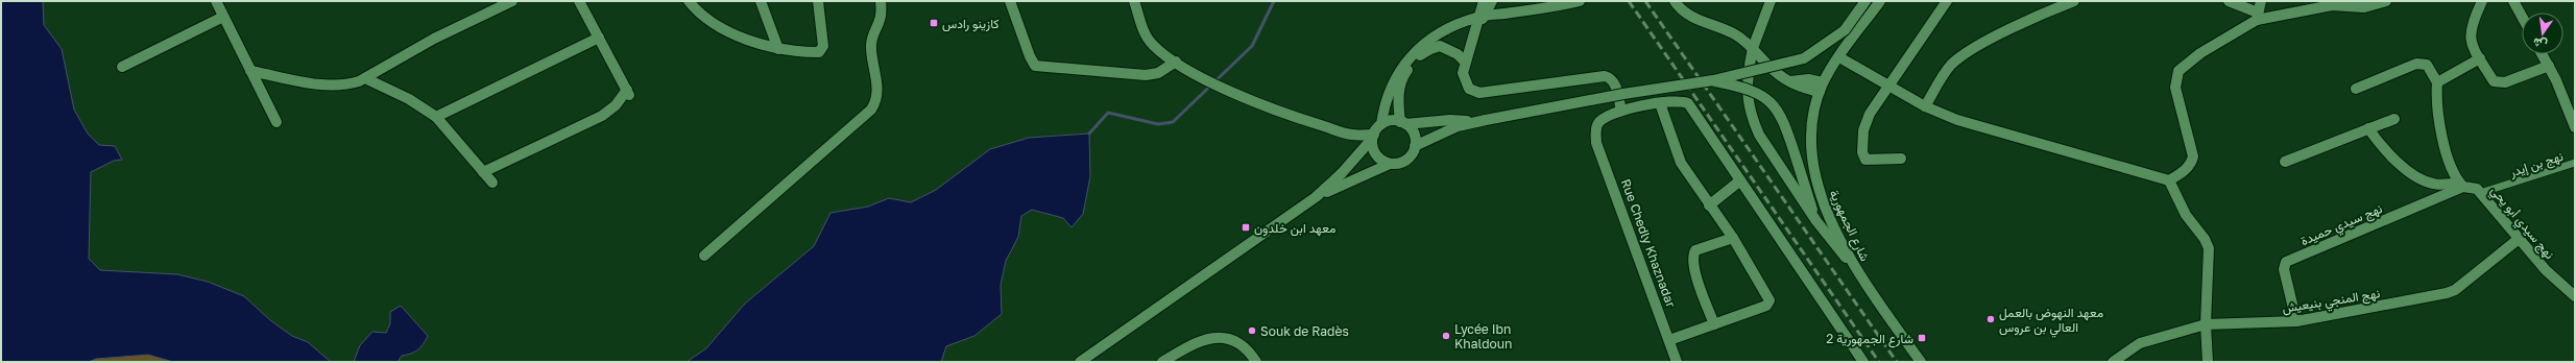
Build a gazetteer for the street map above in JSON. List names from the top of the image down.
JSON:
{
  "streets": {
    "street": [
      "نهج بن إيدر",
      "نهج سيدي أبو يحي",
      "نهج سيدي حميدة",
      "شارع الجمهورية",
      "Rue Chedly Khaznadar",
      "نهج المنجي بنيعيش"
    ]
  },
  "crossings": [
    ["نهج بن إيدر", "نهج سيدي أبو يحي"],
    ["نهج سيدي أبو يحي", "نهج سيدي حميدة"],
    ["نهج سيدي أبو يحي", "نهج المنجي بنيعيش"],
    ["نهج سيدي حميدة", "نهج المنجي بنيعيش"]
  ],
  "places": {
    "transit": ["كازينو رادس", "معهد ابن خلدون", "شارع الجمهورية 2"],
    "other": ["معهد النهوض بالعمل العالي بن عروس", "Souk de Radès", "Lycée Ibn Khaldoun"]
  },
  "north": "bottom"
}
